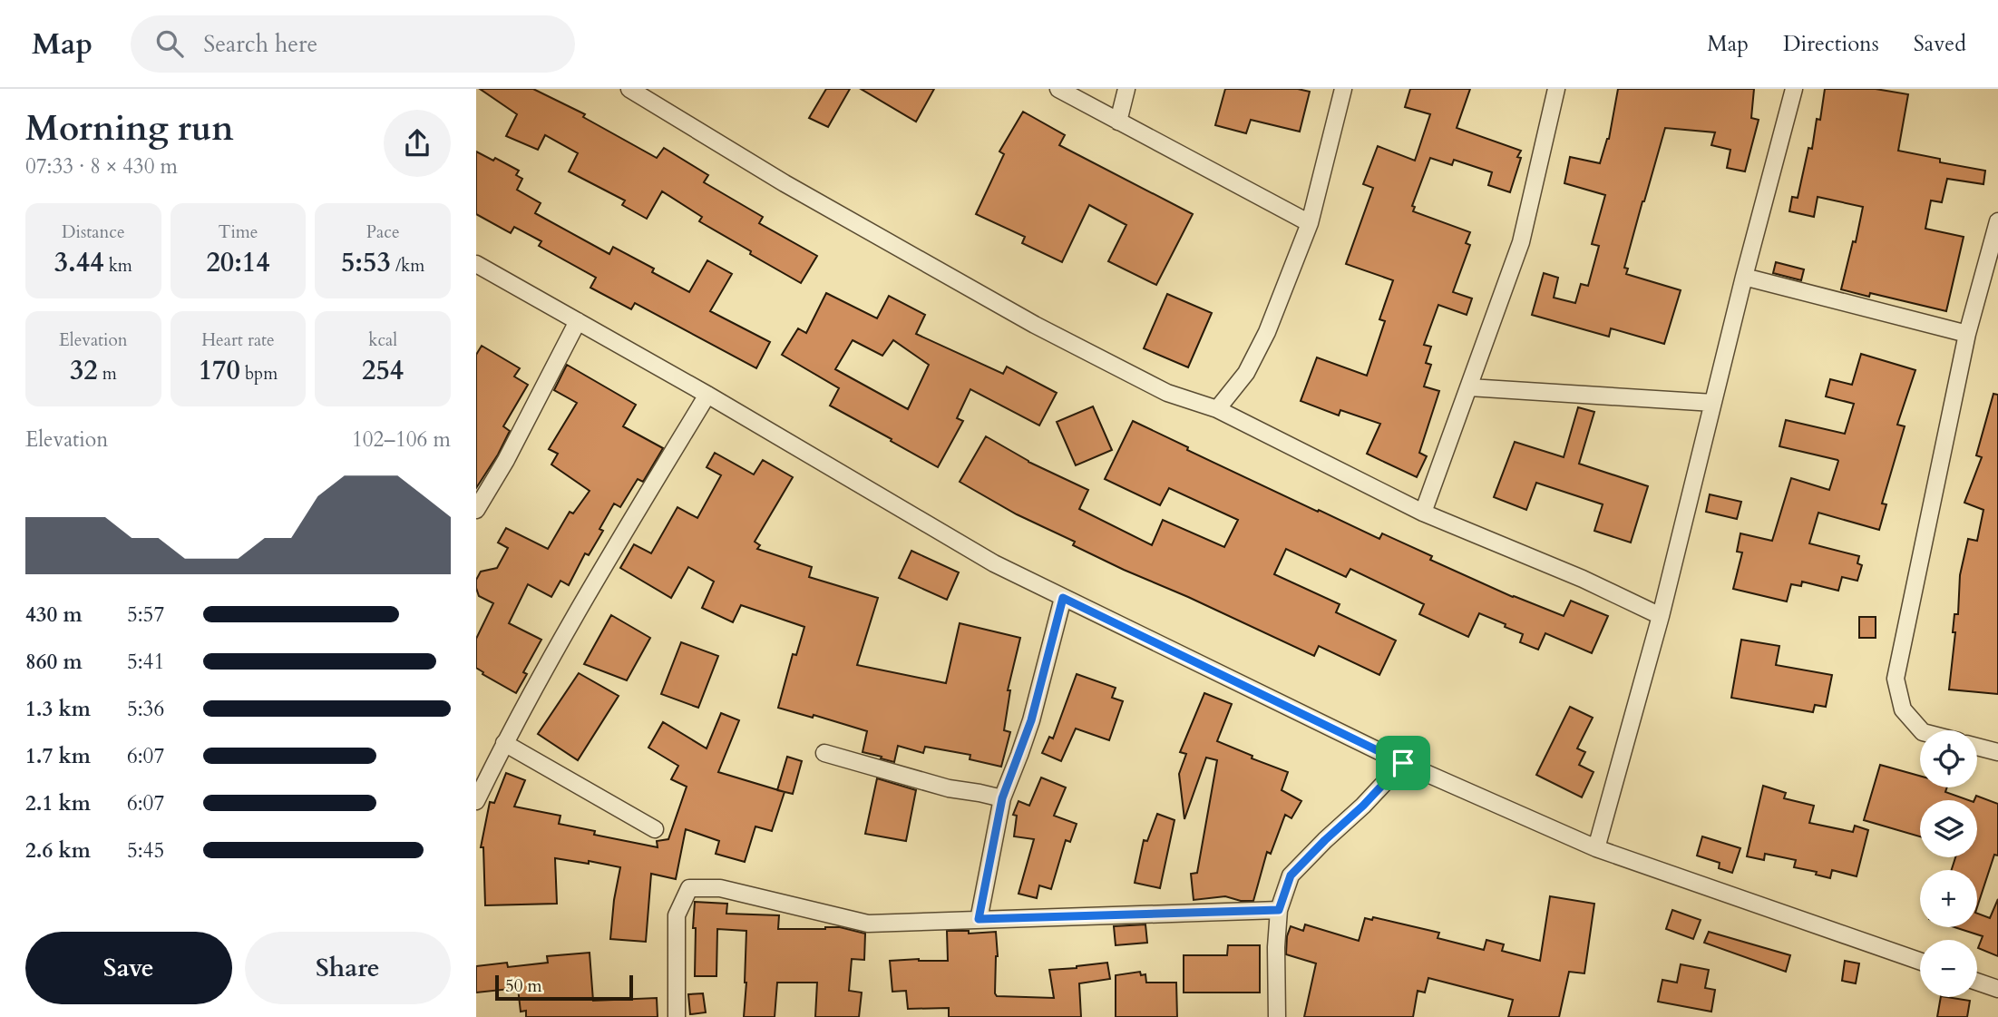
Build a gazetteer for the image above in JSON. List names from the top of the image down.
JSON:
{
  "scale_bar": "50 m",
  "page": {
    "header": "Map",
    "search": "Search here",
    "nav": ["Map", "Directions", "Saved"],
    "heading": ["Morning run", "07:33 · 8 × 430 m"],
    "stats": [
      ["Distance", "3.44 km"],
      ["Time", "20:14"],
      ["Pace", "5:53 /km"],
      ["Elevation", "32 m"],
      ["Heart rate", "170 bpm"],
      ["kcal", "254"]
    ],
    "chart": ["Elevation", "102–106 m"],
    "list": [
      {
        "name": "430 m",
        "note": "5:57"
      },
      {
        "name": "860 m",
        "note": "5:41"
      },
      {
        "name": "1.3 km",
        "note": "5:36"
      },
      {
        "name": "1.7 km",
        "note": "6:07"
      },
      {
        "name": "2.1 km",
        "note": "6:07"
      },
      {
        "name": "2.6 km",
        "note": "5:45"
      }
    ],
    "map_buttons": ["+", "−"],
    "buttons": ["Save", "Share"],
    "scale": "50 m"
  }
}
